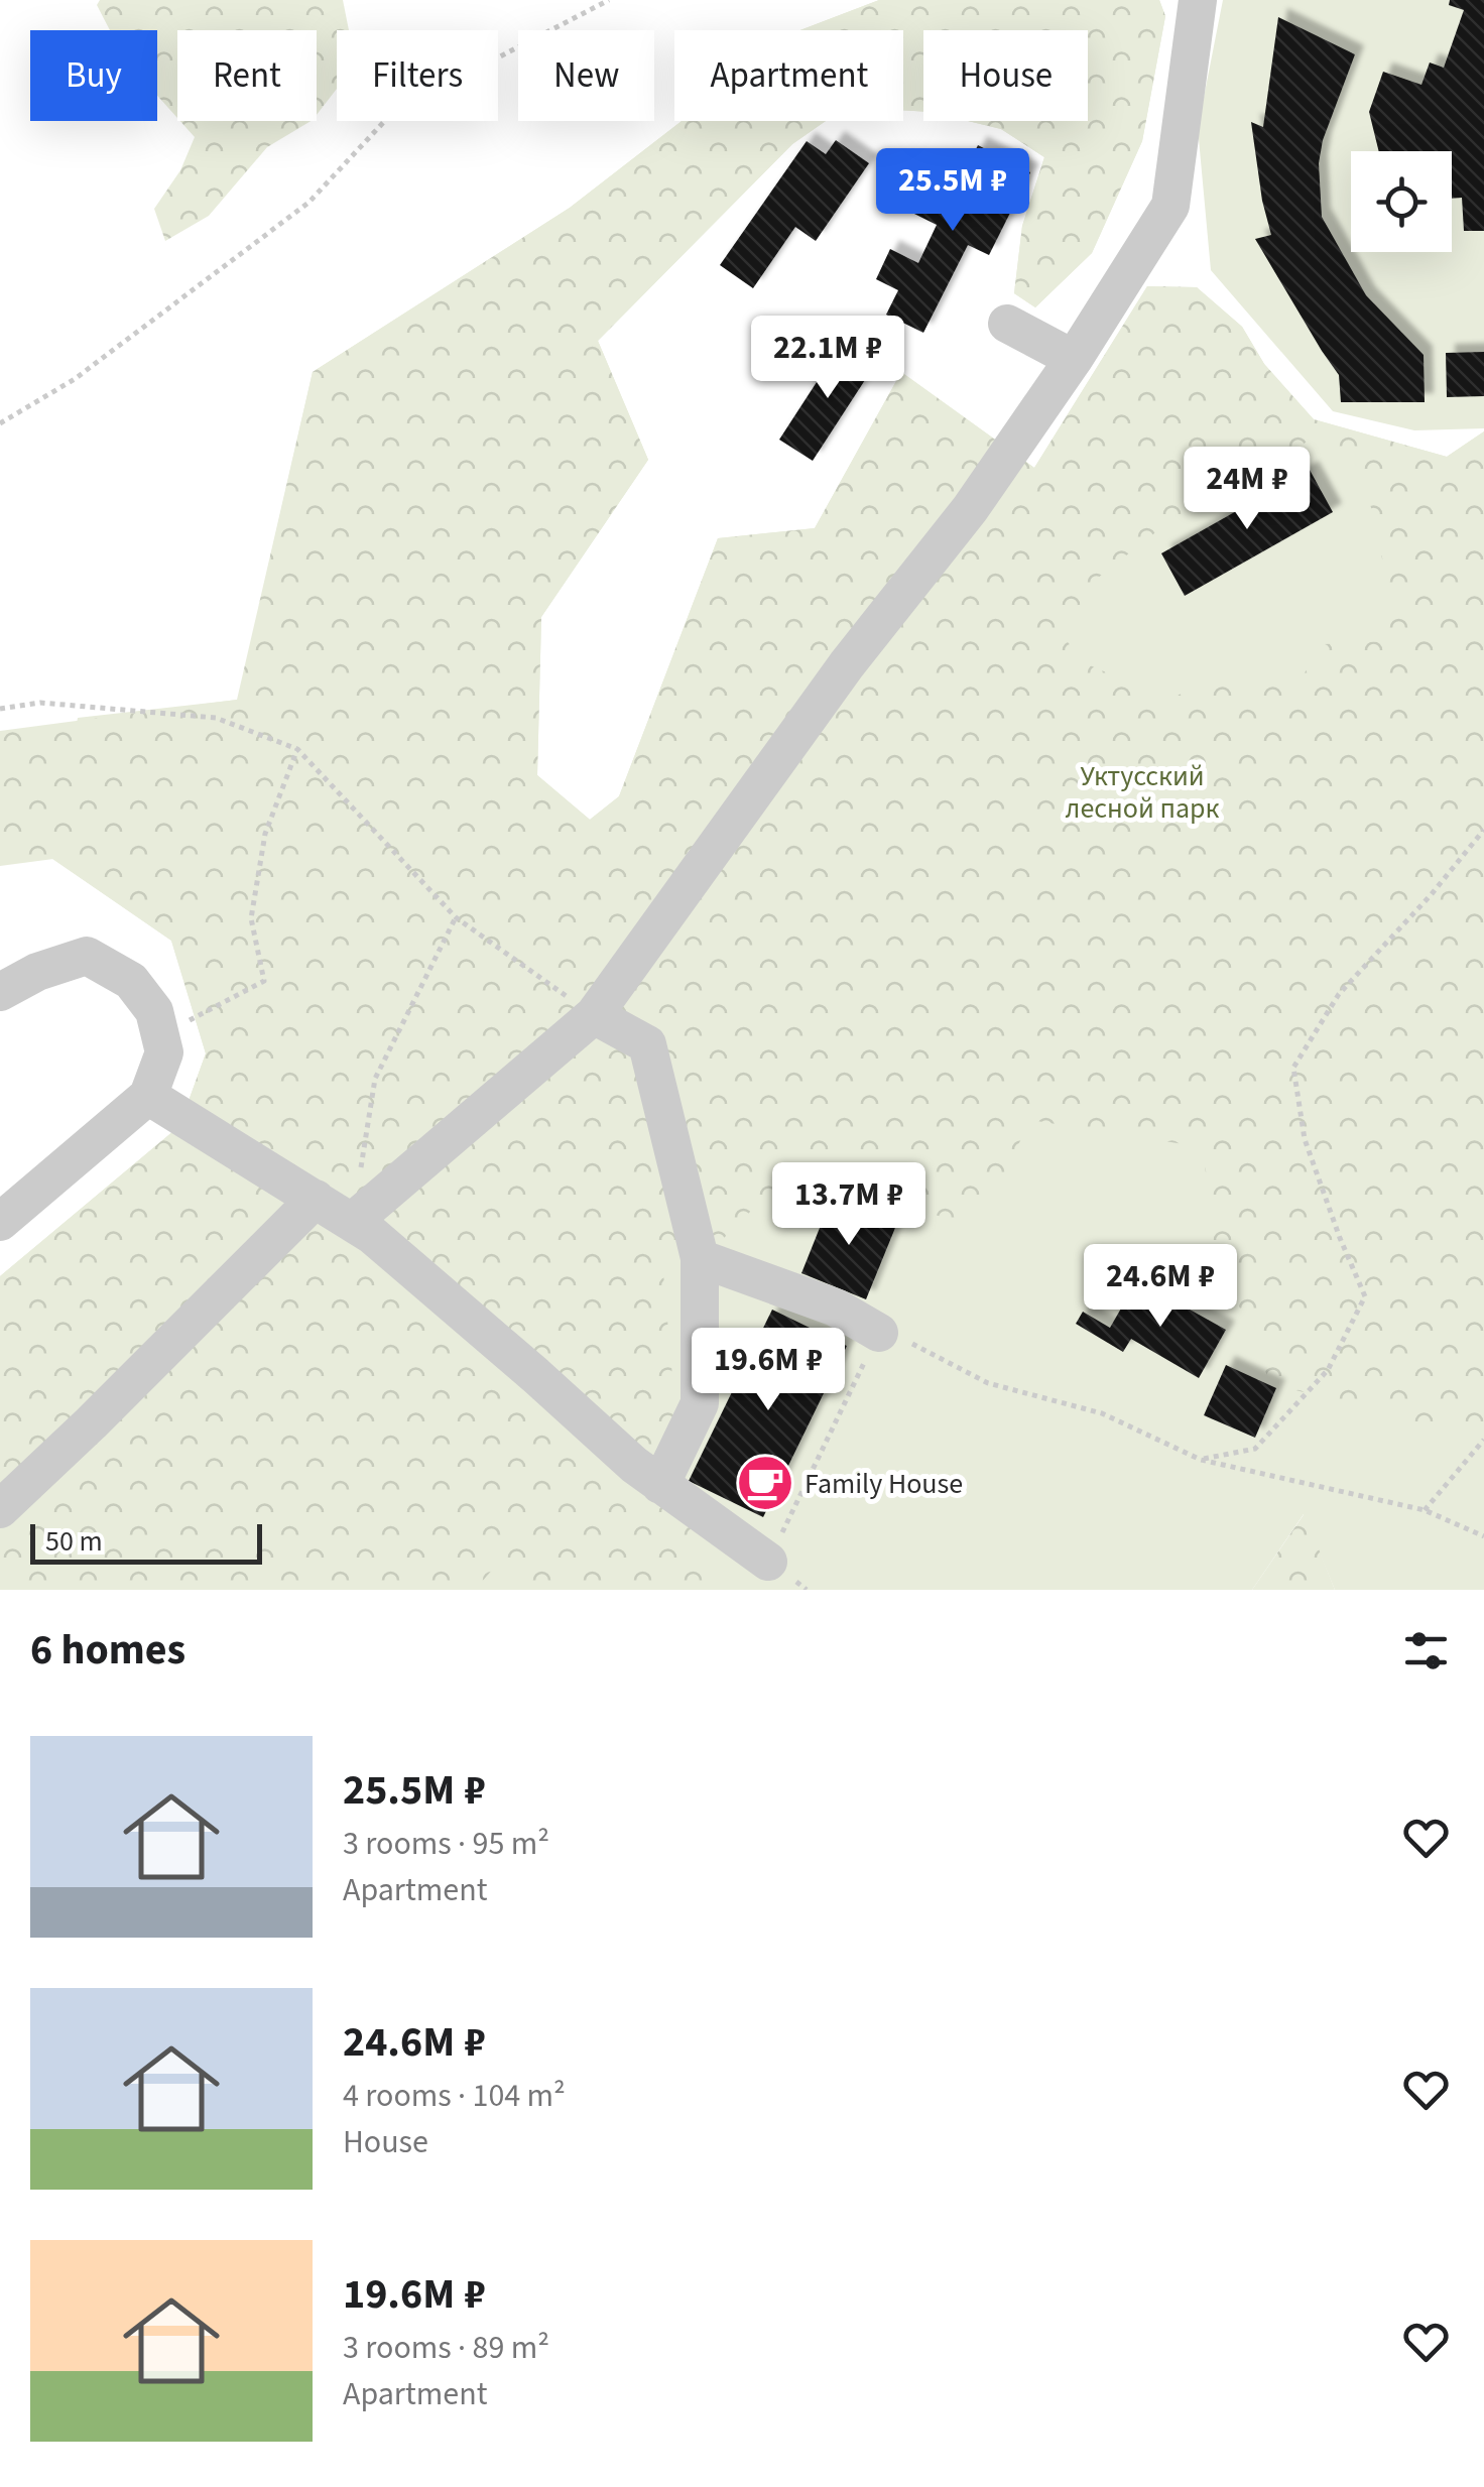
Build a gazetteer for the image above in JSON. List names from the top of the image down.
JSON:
{
  "parks": ["Уктусский лесной парк"],
  "places": {
    "cafe": ["Family House"]
  },
  "scale_bar": "50 m",
  "page": {
    "chip": [
      "Buy",
      "Rent",
      "Filters",
      "New",
      "Apartment",
      "House"
    ],
    "price": [
      "25.5M ₽",
      "22.1M ₽",
      "24M ₽",
      "13.7M ₽",
      "24.6M ₽",
      "19.6M ₽"
    ],
    "scale": "50 m",
    "heading": "6 homes",
    "list": [
      {
        "name": "25.5M ₽",
        "note": "3 rooms · 95 m² · Apartment"
      },
      {
        "name": "24.6M ₽",
        "note": "4 rooms · 104 m² · House"
      },
      {
        "name": "19.6M ₽",
        "note": "3 rooms · 89 m² · Apartment"
      }
    ]
  }
}
